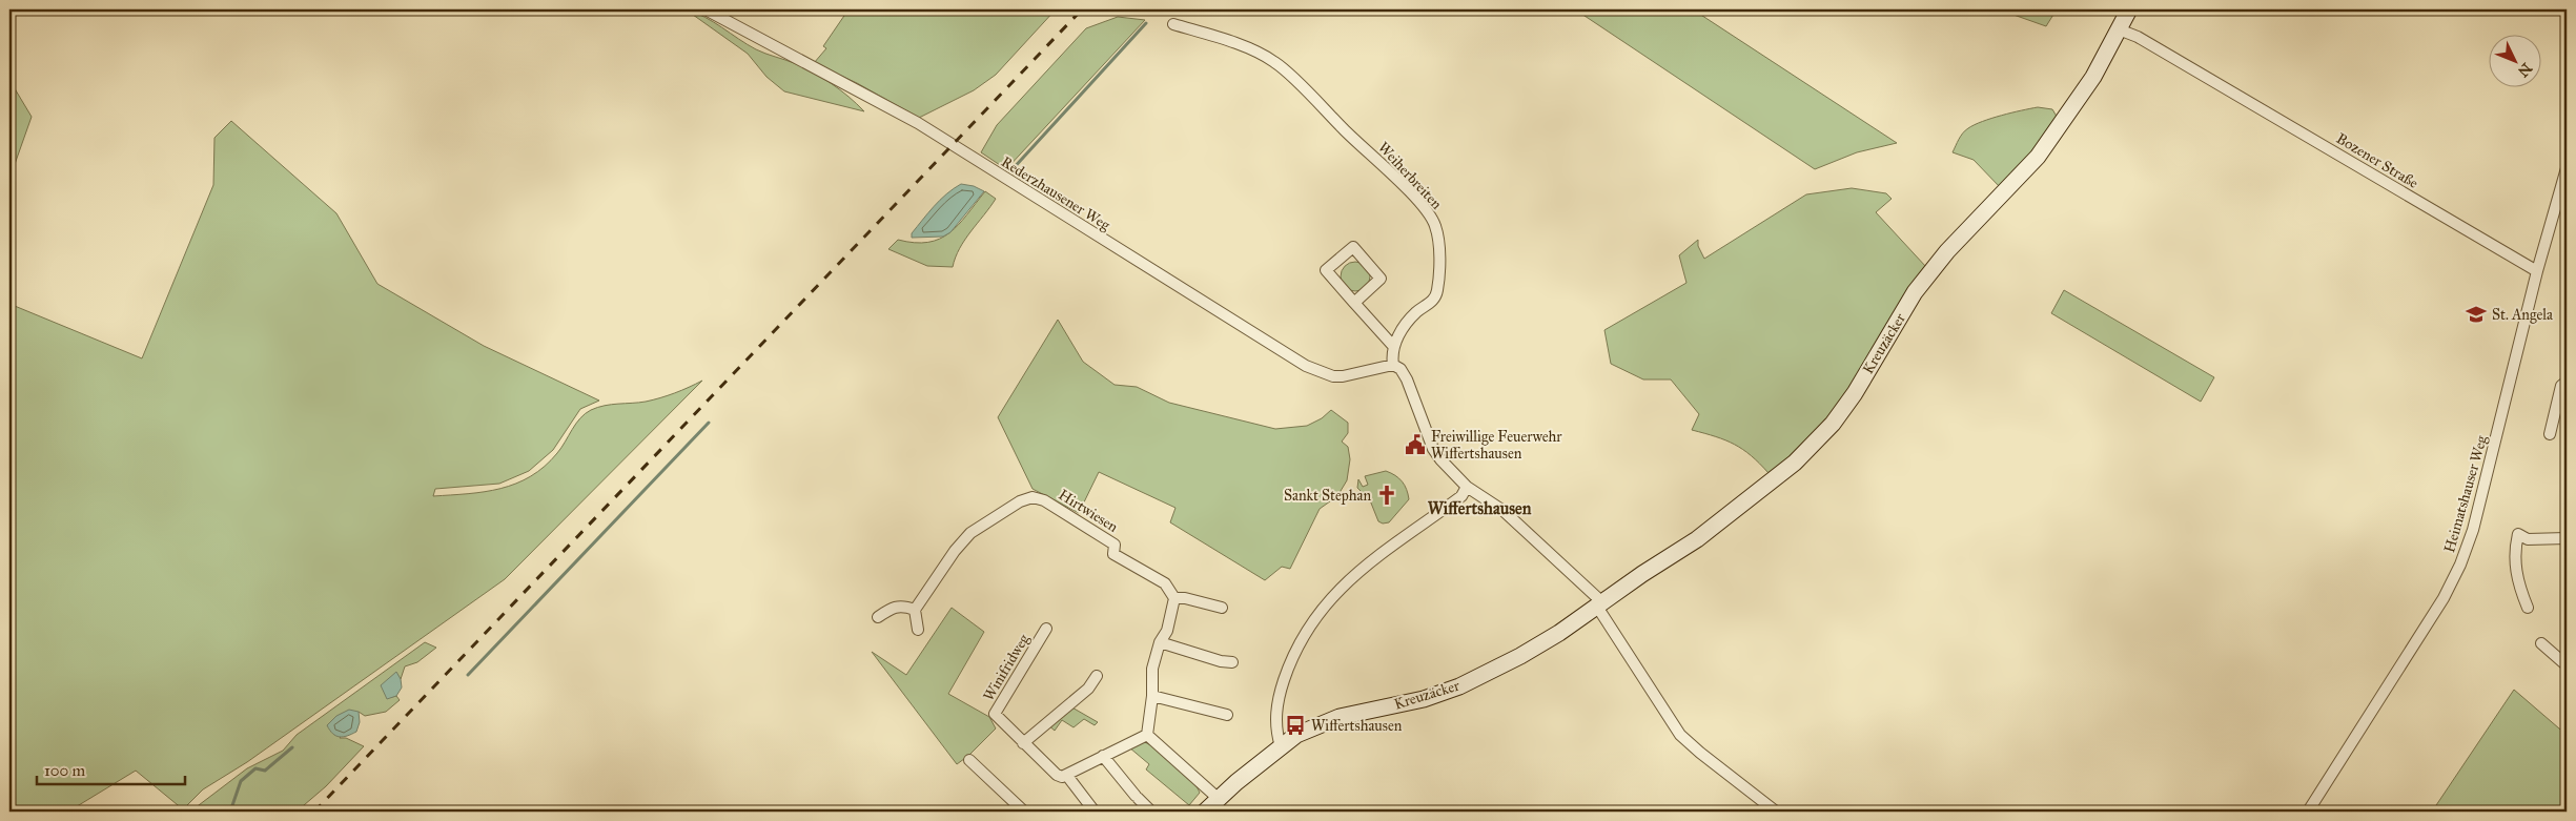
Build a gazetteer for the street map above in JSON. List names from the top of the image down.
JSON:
{
  "streets": {
    "street": [
      "Bozener Straße",
      "Weiherbreiten",
      "Rederzhausener Weg",
      "Kreuzäcker",
      "Heimatshauser Weg",
      "Hirtwiesen",
      "Winifridweg"
    ]
  },
  "crossings": [
    ["Bozener Straße", "Kreuzäcker"],
    ["Bozener Straße", "Heimatshauser Weg"],
    ["Weiherbreiten", "Rederzhausener Weg"]
  ],
  "districts": ["Wiffertshausen"],
  "places": {
    "school or university": ["St. Angela"],
    "public building": ["Freiwillige Feuerwehr Wiffertshausen"],
    "church": ["Sankt Stephan"],
    "bus stop": ["Wiffertshausen"]
  },
  "scale_bar": "100 m",
  "north": "bottom right"
}
